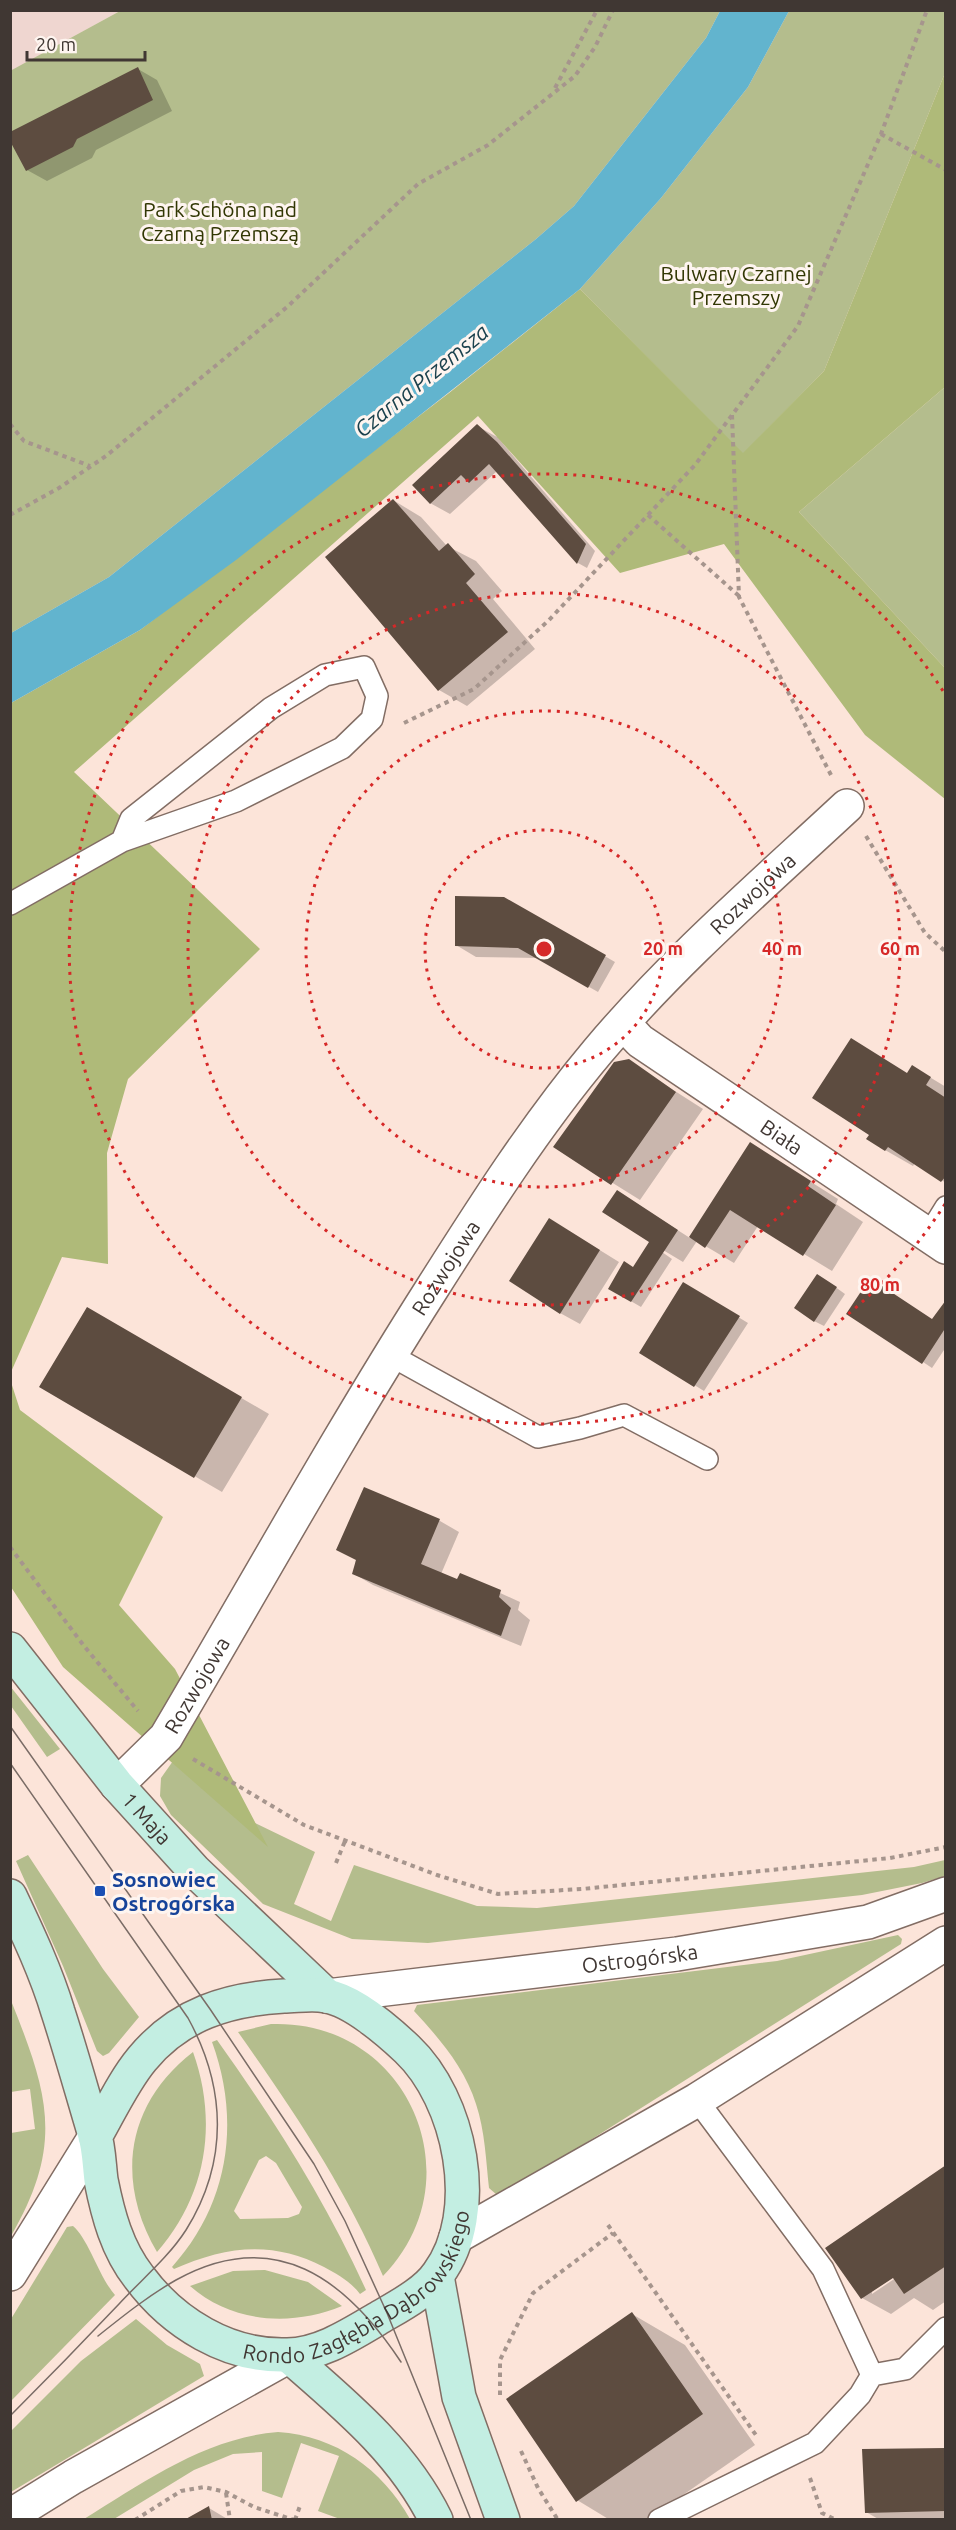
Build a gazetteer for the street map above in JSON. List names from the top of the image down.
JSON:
{
  "streets": {
    "main road": ["1 Maja", "Rondo Zagłębia Dąbrowskiego"],
    "street": ["Rozwojowa", "Biała", "Ostrogórska"]
  },
  "crossings": [
    ["Rozwojowa", "Biała"],
    ["Rozwojowa", "1 Maja"],
    ["1 Maja", "Ostrogórska"],
    ["1 Maja", "Rondo Zagłębia Dąbrowskiego"],
    ["Ostrogórska", "Rondo Zagłębia Dąbrowskiego"]
  ],
  "water": ["Czarna Przemsza"],
  "parks": ["Park Schöna nad Czarną Przemszą", "Bulwary Czarnej Przemszy"],
  "places": {
    "transit": ["Sosnowiec Ostrogórska"]
  },
  "scale_bar": "20 m",
  "rings": [
    "20 m",
    "40 m",
    "60 m",
    "80 m"
  ]
}
